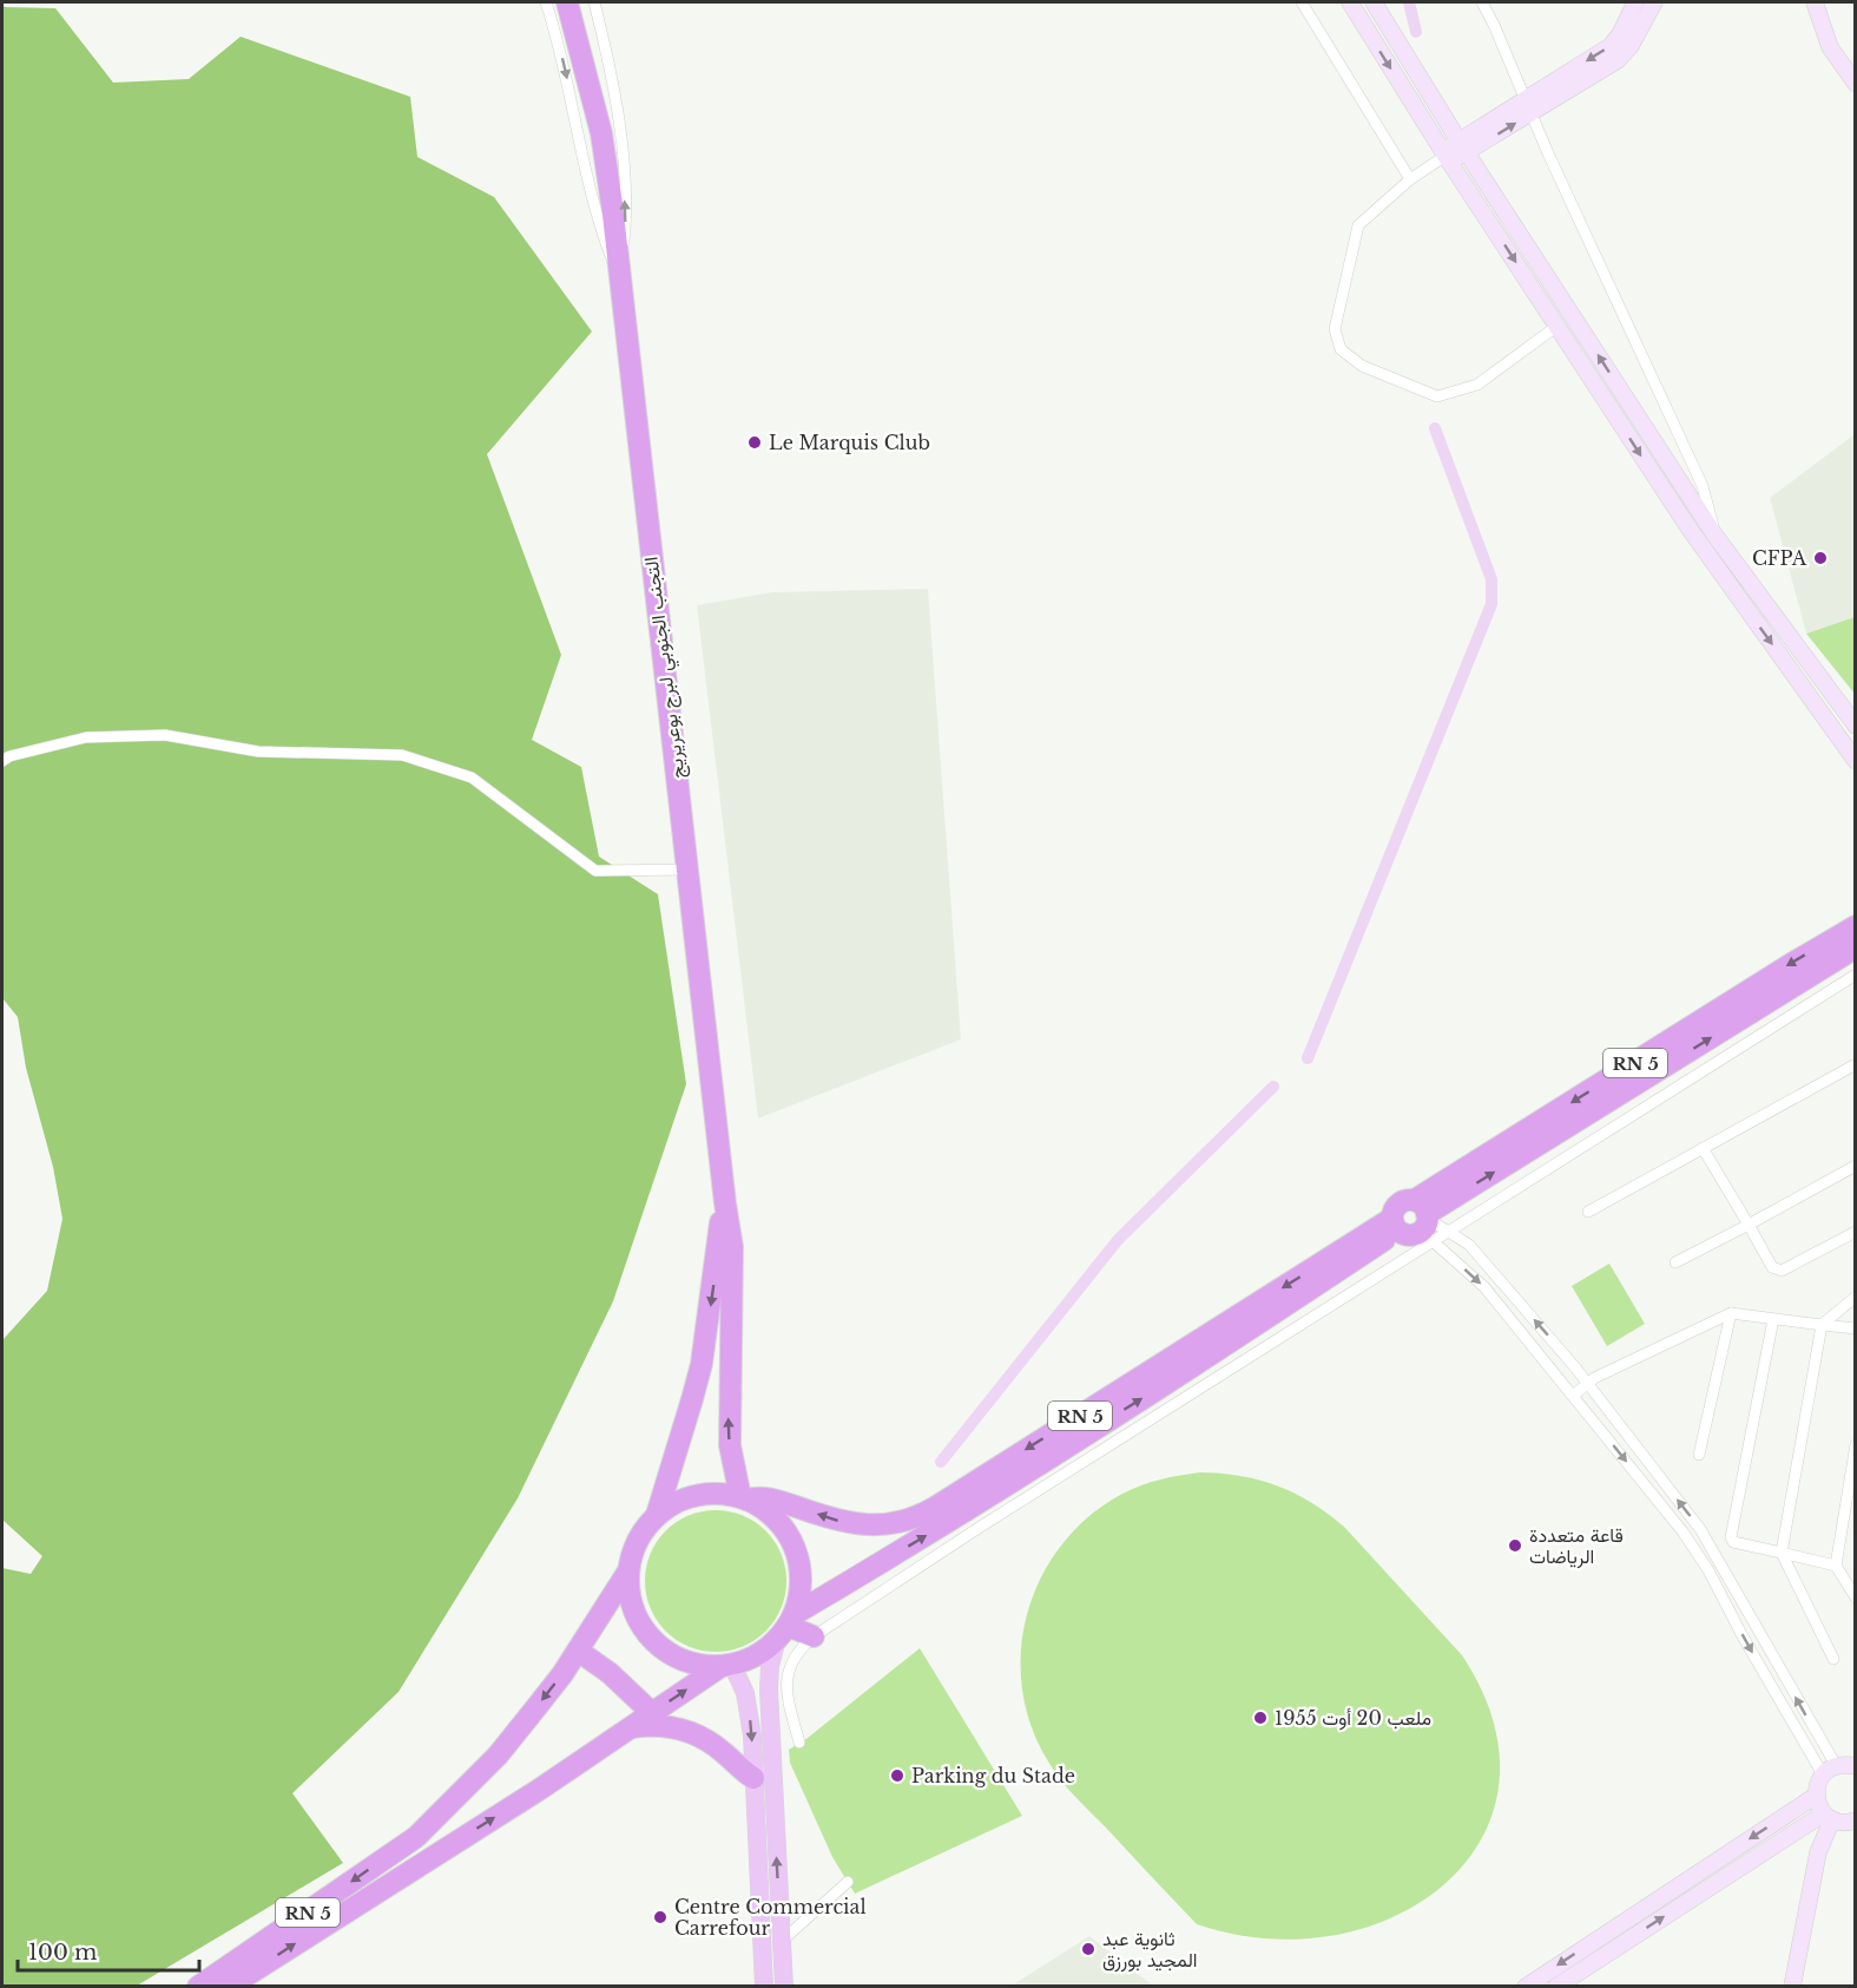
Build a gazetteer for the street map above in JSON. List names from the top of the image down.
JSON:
{
  "streets": {
    "highway": ["التجنب الجنوبي لبرج بوعريريج", "RN 5"]
  },
  "crossings": [
    ["التجنب الجنوبي لبرج بوعريريج", "RN 5"]
  ],
  "places": [
    "Le Marquis Club",
    "CFPA",
    "قاعة متعددة الرياضات",
    "ملعب 20 أوت 1955",
    "Parking du Stade",
    "Centre Commercial Carrefour",
    "ثانوية عبد المجيد بورزق"
  ],
  "scale_bar": "100 m"
}
